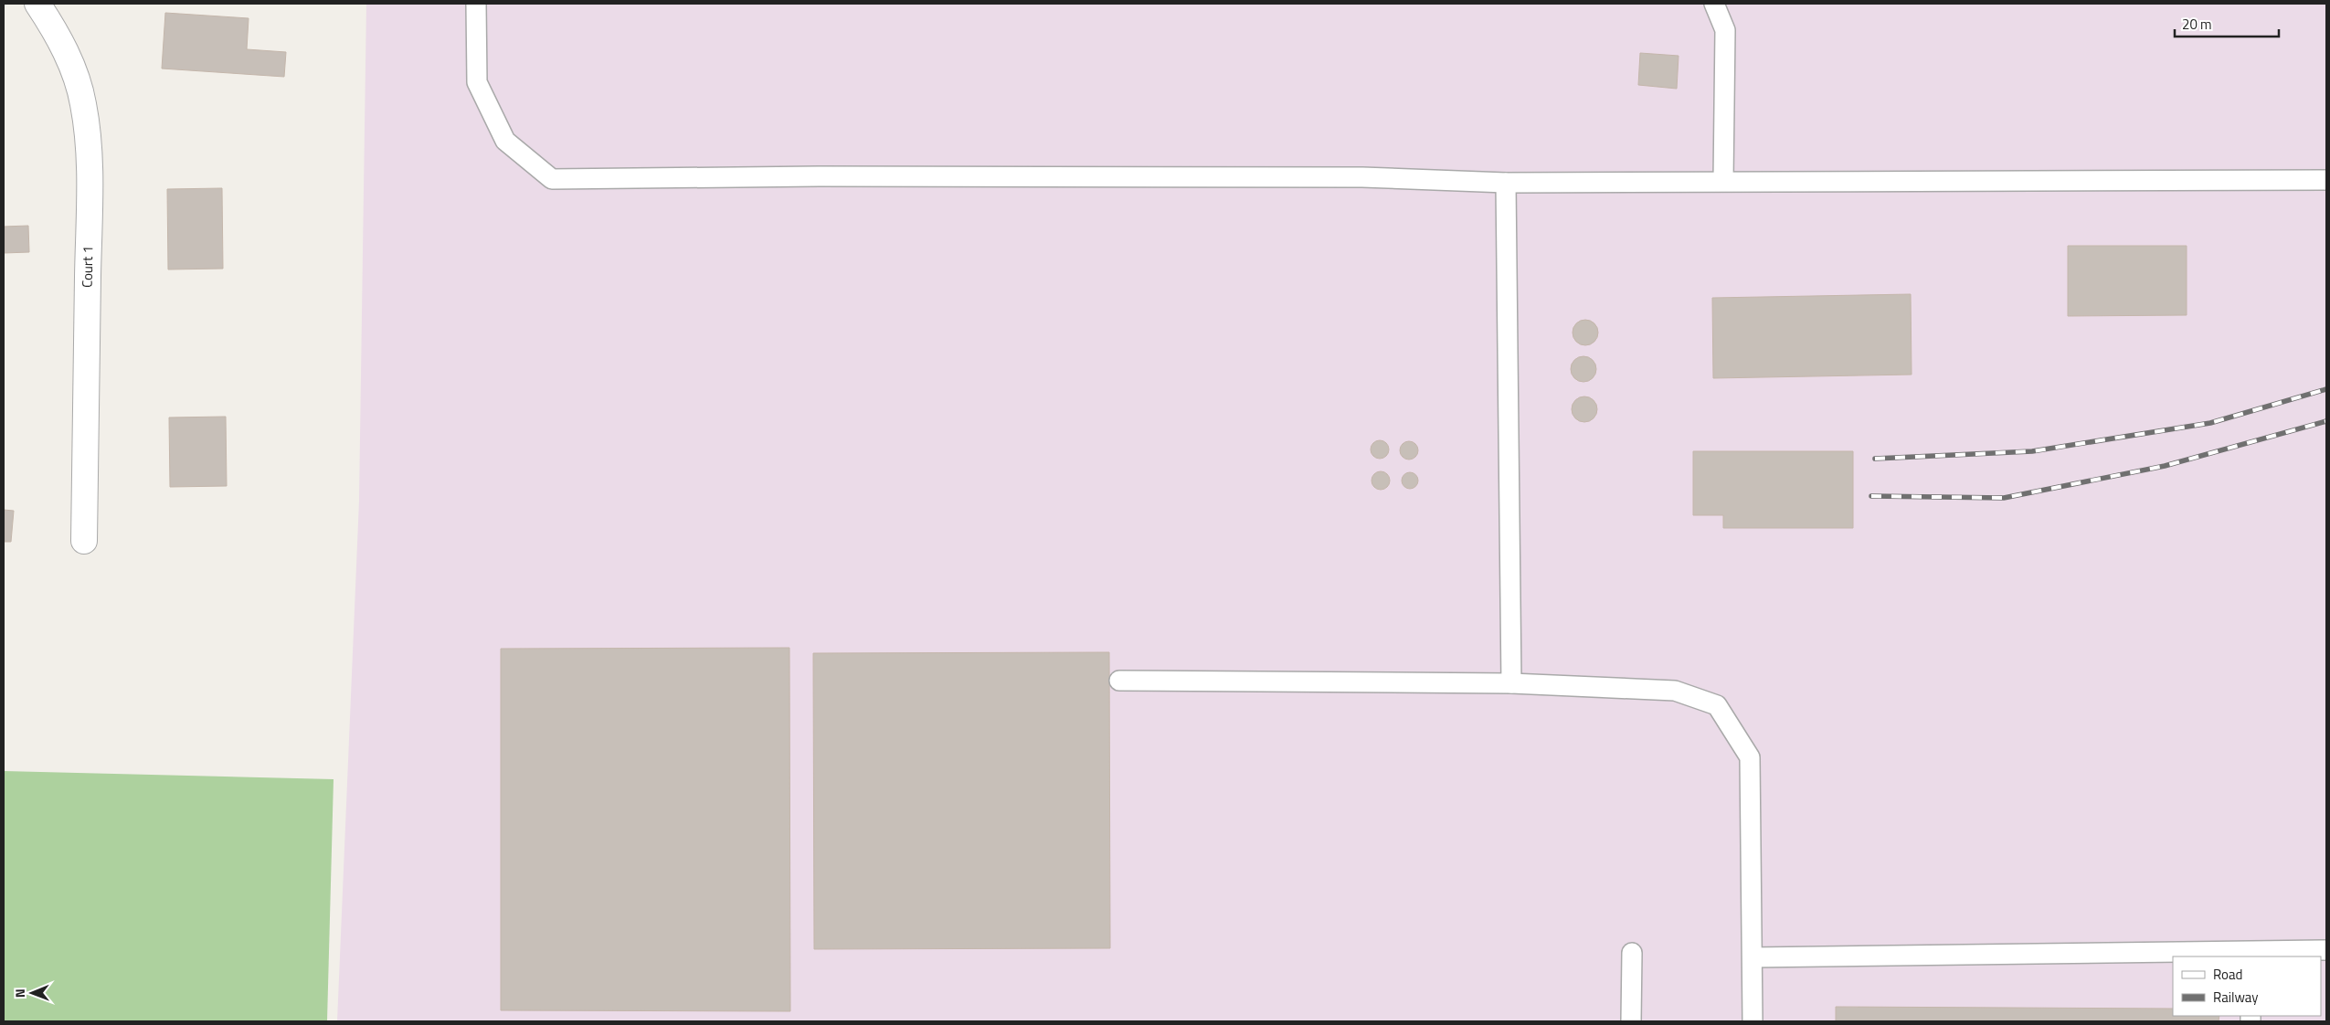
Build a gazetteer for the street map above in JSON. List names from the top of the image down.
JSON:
{
  "streets": {
    "street": ["Court 1"]
  },
  "legend": ["Road", "Railway"],
  "scale_bar": "20 m",
  "north": "left"
}
